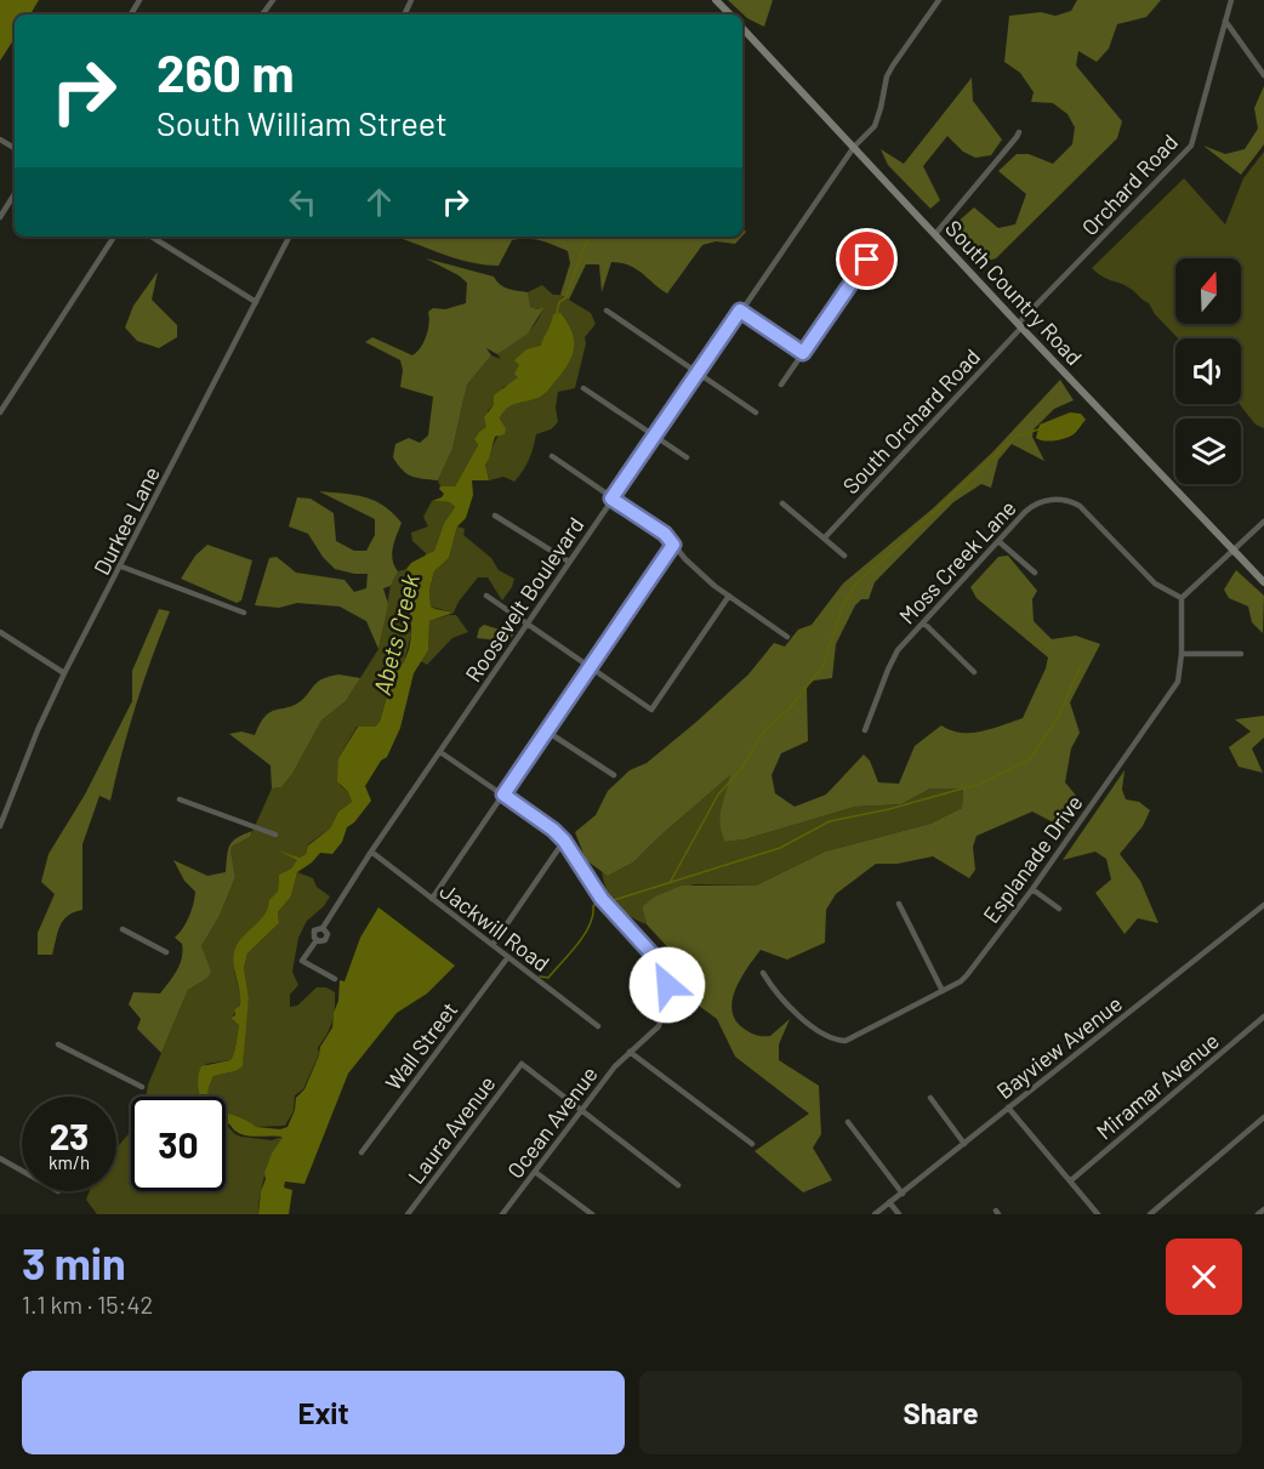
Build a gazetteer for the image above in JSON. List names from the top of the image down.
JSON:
{
  "streets": {
    "main road": ["South Country Road"],
    "street": [
      "Orchard Road",
      "South Orchard Road",
      "Durkee Lane",
      "Moss Creek Lane",
      "Roosevelt Boulevard",
      "Esplanade Drive",
      "Jackwill Road",
      "Wall Street",
      "Bayview Avenue",
      "Miramar Avenue",
      "Ocean Avenue",
      "Laura Avenue"
    ]
  },
  "crossings": [
    ["Orchard Road", "South Country Road"],
    ["Orchard Road", "South Orchard Road"],
    ["South Country Road", "South Orchard Road"],
    ["South Country Road", "Roosevelt Boulevard"],
    ["Moss Creek Lane", "Esplanade Drive"],
    ["Roosevelt Boulevard", "Jackwill Road"],
    ["Roosevelt Boulevard", "Ocean Avenue"],
    ["Jackwill Road", "Wall Street"],
    ["Ocean Avenue", "Laura Avenue"]
  ],
  "water": ["Abets Creek"],
  "north": "top",
  "page": {
    "turn": ["260 m", "South William Street"],
    "speed": "23 km/h",
    "limit": "30",
    "heading": ["3 min", "1.1 km · 15:42"],
    "buttons": ["Exit", "Share"]
  }
}
